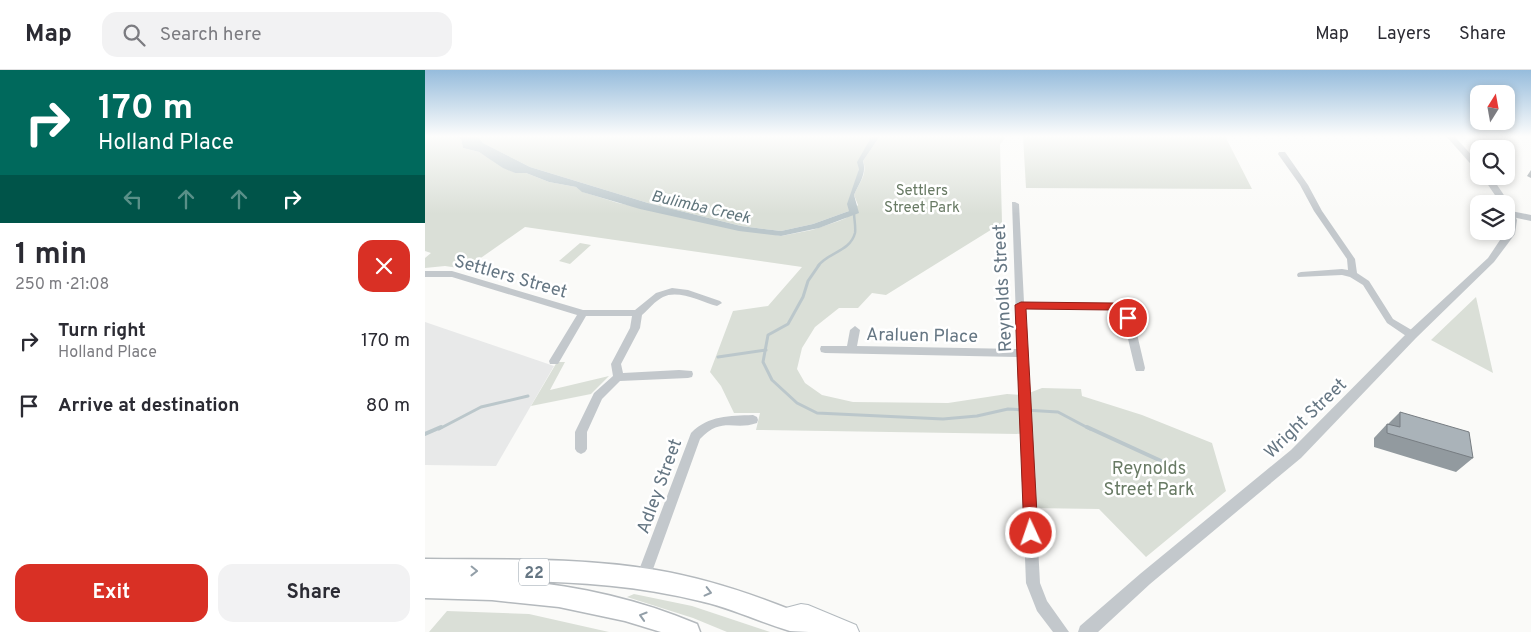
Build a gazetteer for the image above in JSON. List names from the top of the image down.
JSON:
{
  "streets": {
    "highway": ["22"],
    "street": [
      "Settlers Street",
      "Reynolds Street",
      "Araluen Place",
      "Wright Street",
      "Adley Street"
    ]
  },
  "crossings": [
    ["Reynolds Street", "Araluen Place"],
    ["Adley Street", "22"]
  ],
  "water": ["Bulimba Creek"],
  "parks": ["Settlers Street Park", "Reynolds Street Park"],
  "north": "top",
  "page": {
    "header": "Map",
    "search": "Search here",
    "nav": ["Map", "Layers", "Share"],
    "turn": ["170 m", "Holland Place"],
    "heading": ["1 min", "250 m · 21:08"],
    "list": [
      {
        "name": "Turn right",
        "note": "Holland Place",
        "value": "170 m"
      },
      {
        "name": "Arrive at destination",
        "value": "80 m"
      }
    ],
    "buttons": ["Exit", "Share"]
  }
}
